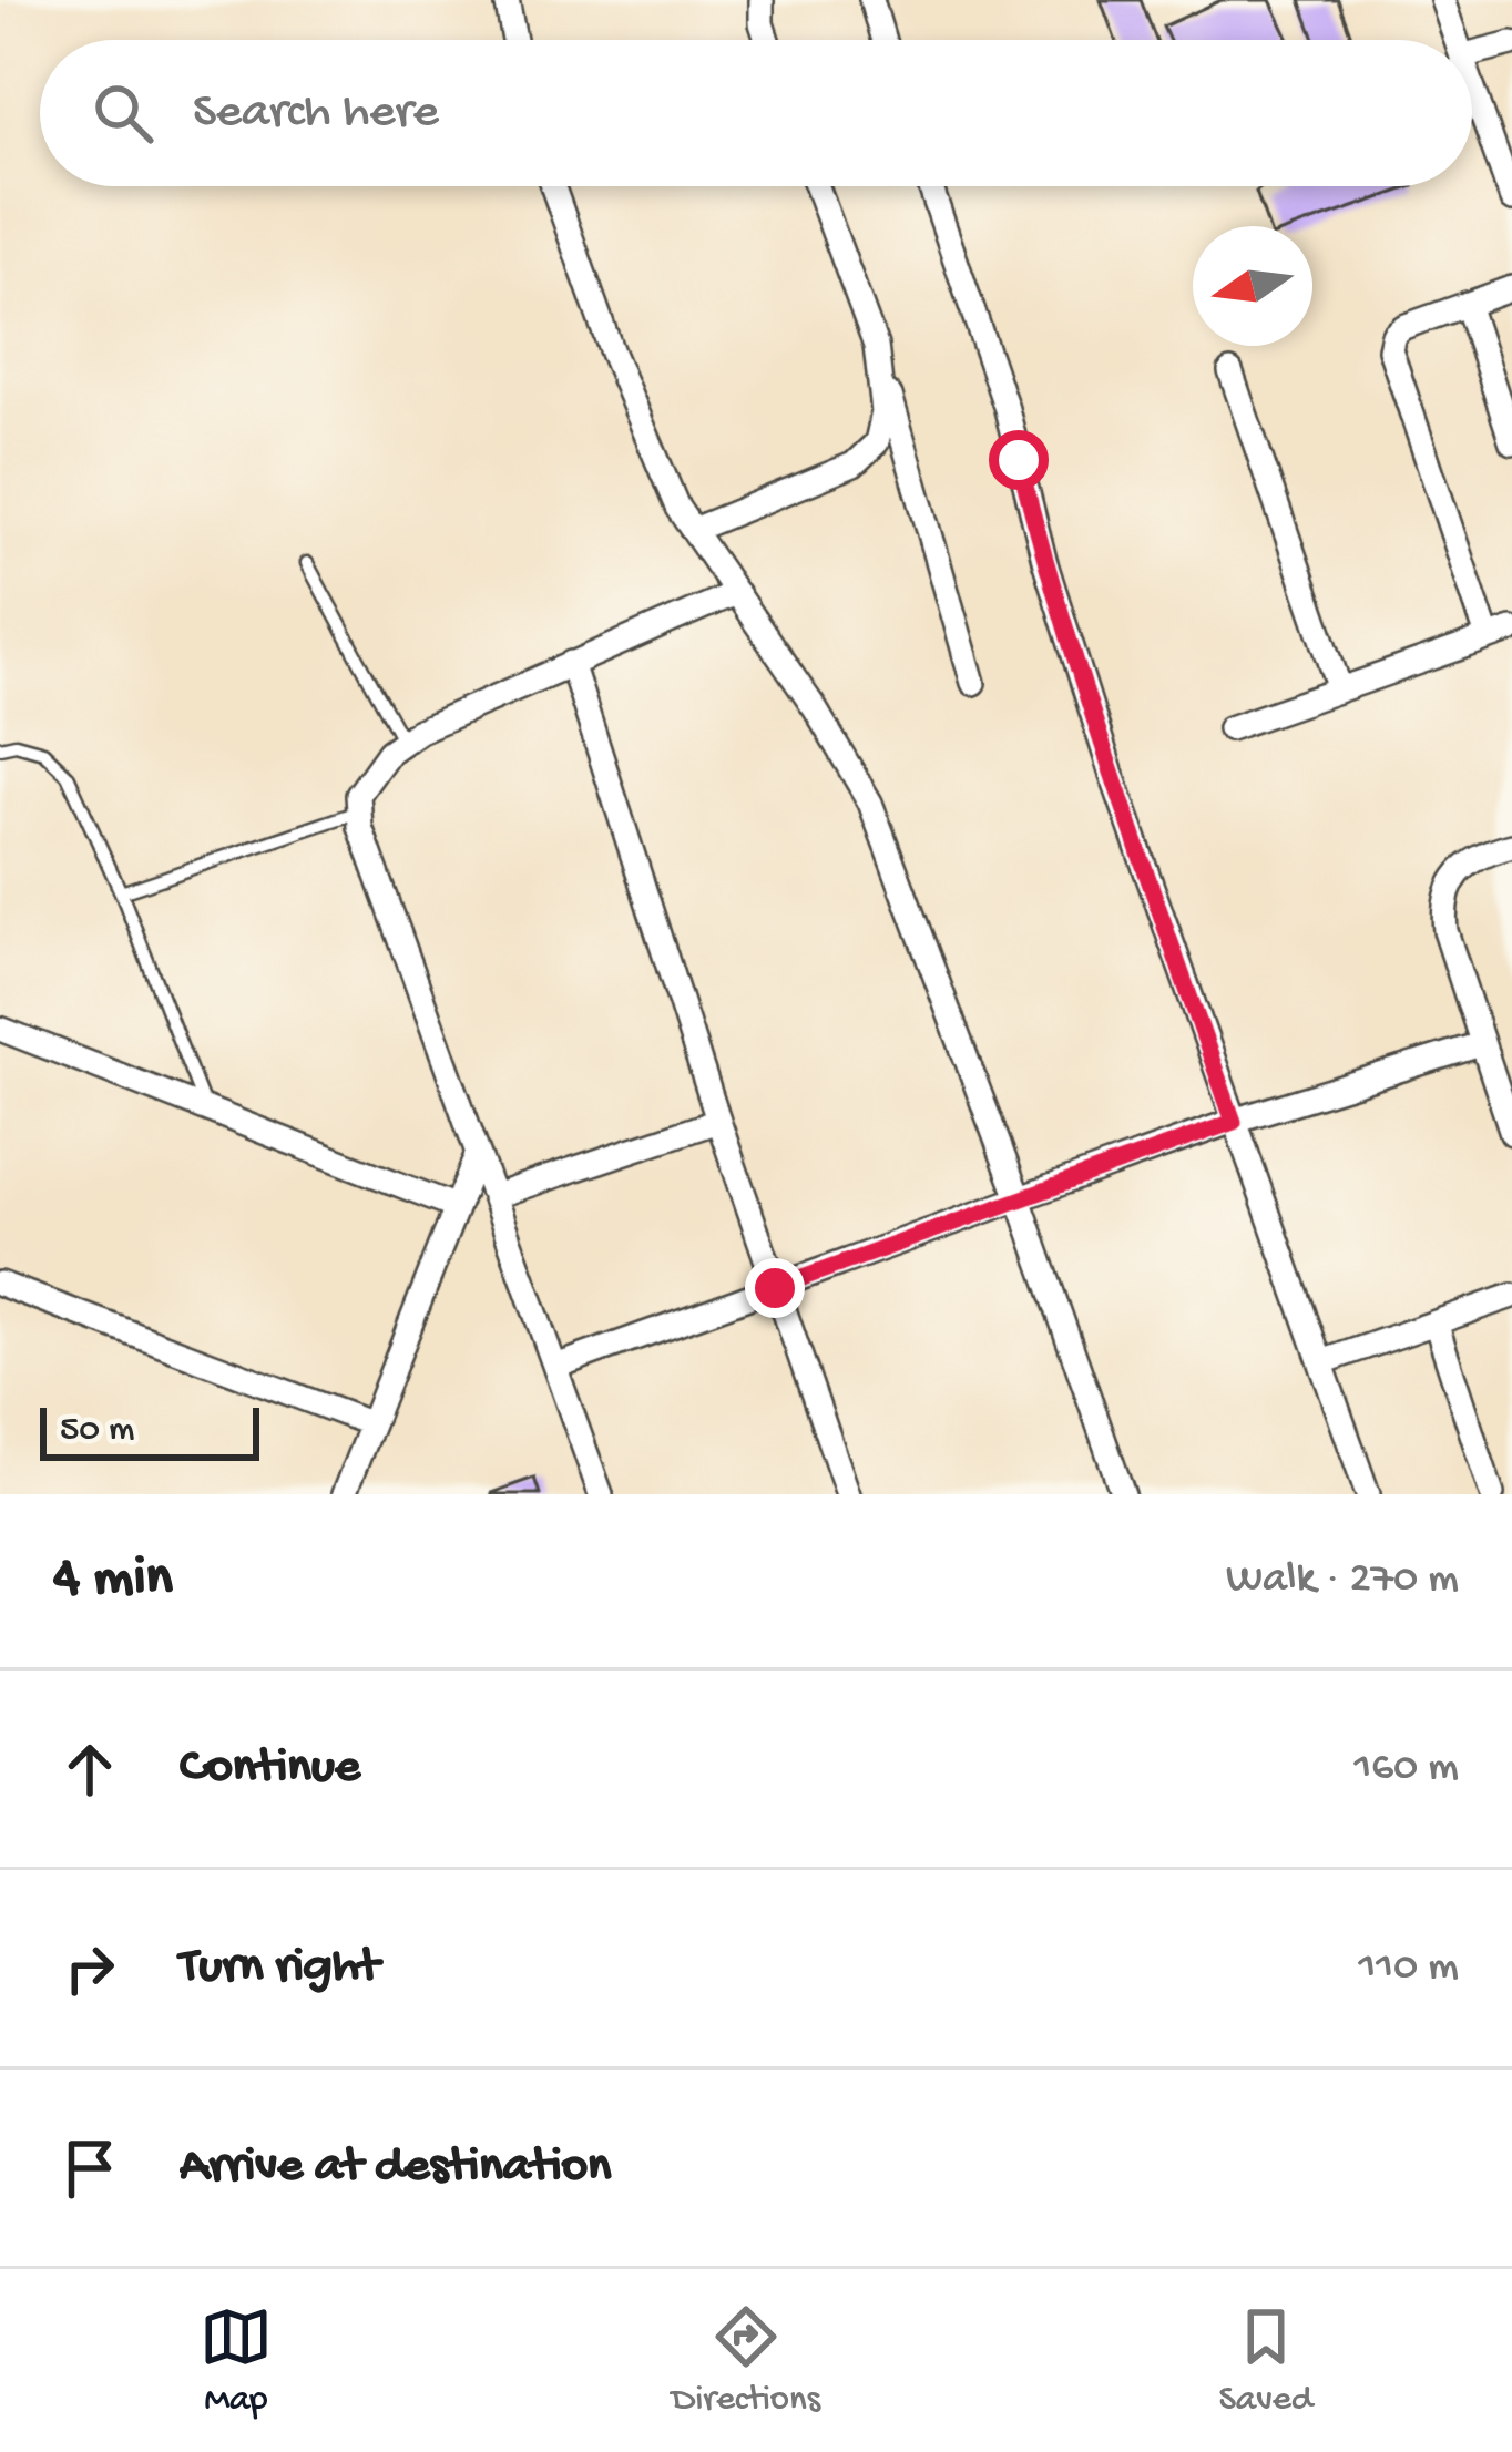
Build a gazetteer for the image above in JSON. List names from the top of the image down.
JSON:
{
  "scale_bar": "50 m",
  "north": "left",
  "page": {
    "search": "Search here",
    "scale": "50 m",
    "heading": ["4 min", "Walk · 270 m"],
    "list": [
      ["Continue", "160 m"],
      ["Turn right", "110 m"],
      "Arrive at destination"
    ],
    "nav": ["Map", "Directions", "Saved"]
  }
}
